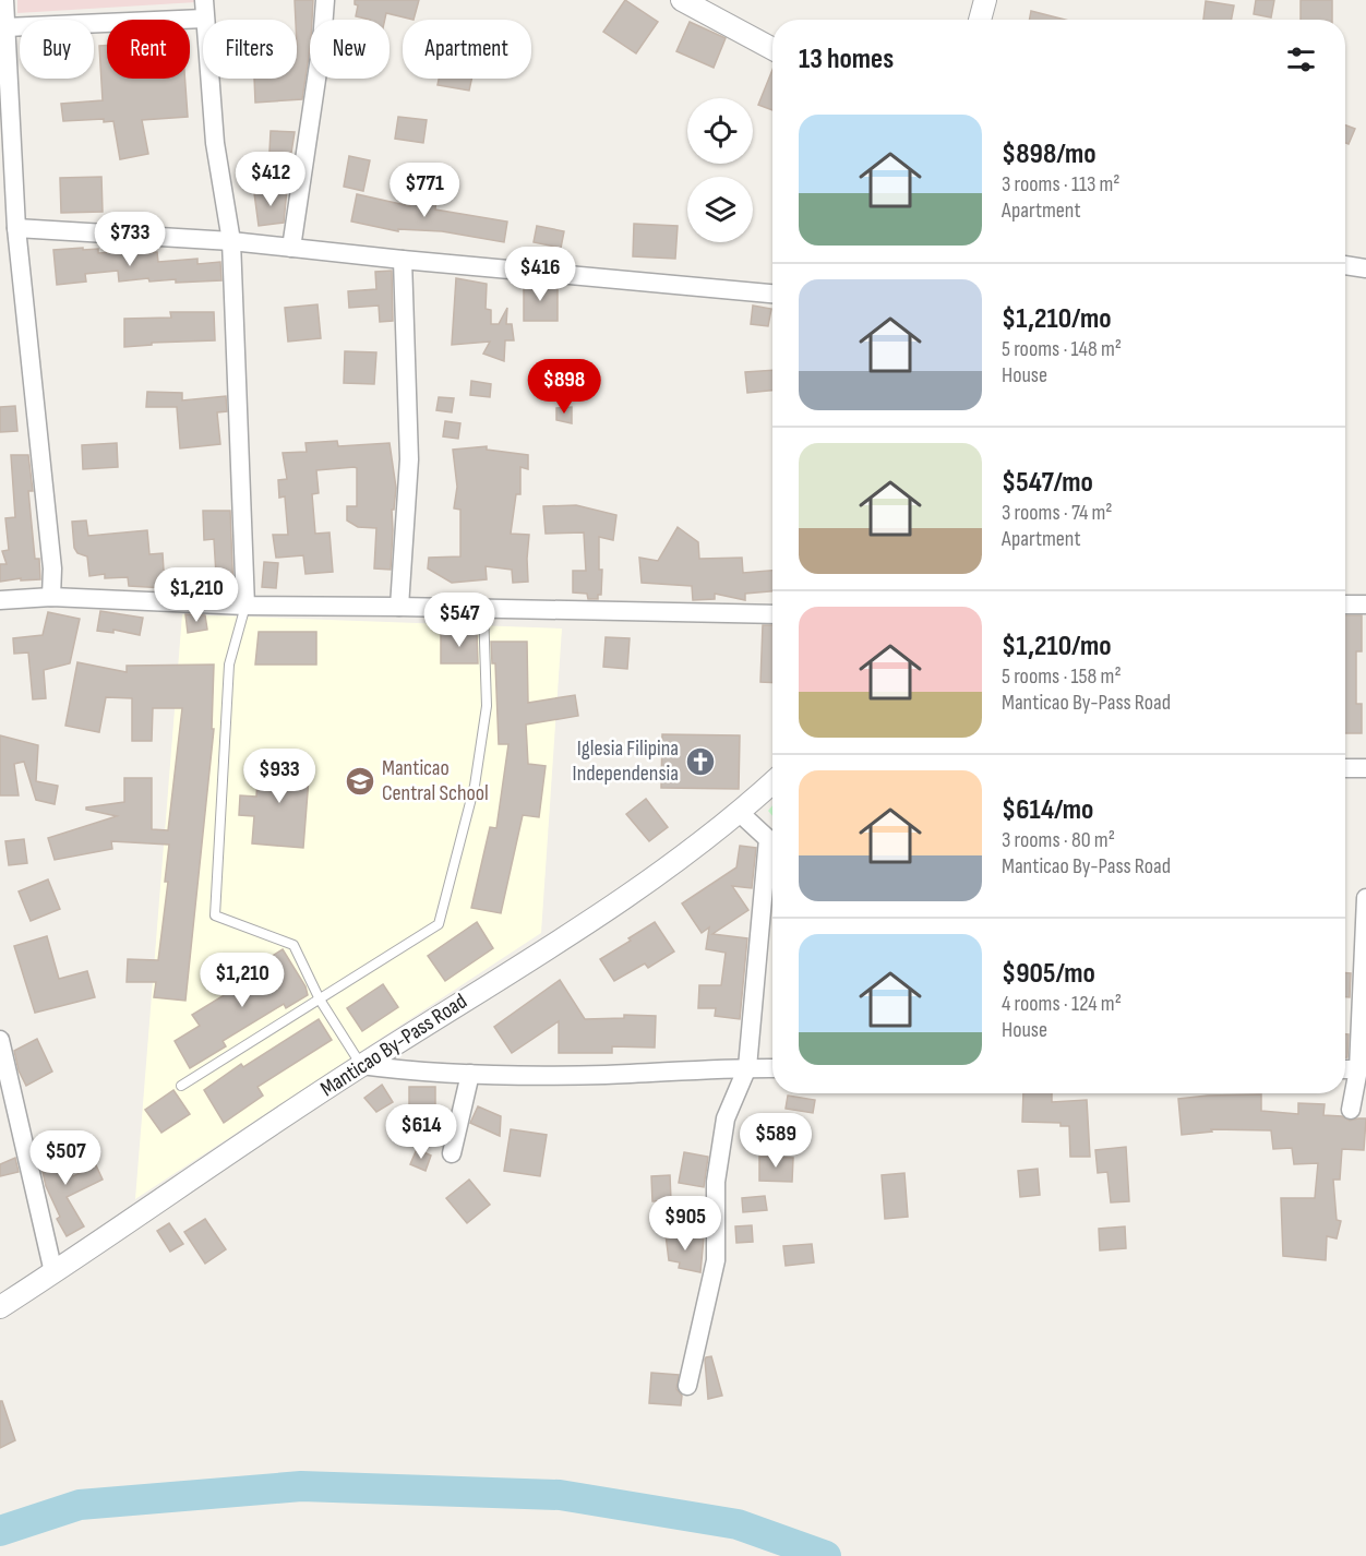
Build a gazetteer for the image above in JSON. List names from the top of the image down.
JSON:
{
  "streets": {
    "street": ["Manticao By-Pass Road"]
  },
  "places": {
    "church": ["Iglesia Filipina Independensia"],
    "school or university": ["Manticao Central School"]
  },
  "page": {
    "chip": [
      "Buy",
      "Rent",
      "Filters",
      "New",
      "Apartment"
    ],
    "heading": "13 homes",
    "list": [
      {
        "name": "$898/mo",
        "note": "3 rooms · 113 m² · Apartment"
      },
      {
        "name": "$1,210/mo",
        "note": "5 rooms · 148 m² · House"
      },
      {
        "name": "$547/mo",
        "note": "3 rooms · 74 m² · Apartment"
      },
      {
        "name": "$1,210/mo",
        "note": "5 rooms · 158 m² · Manticao By-Pass Road"
      },
      {
        "name": "$614/mo",
        "note": "3 rooms · 80 m² · Manticao By-Pass Road"
      },
      {
        "name": "$905/mo",
        "note": "4 rooms · 124 m² · House"
      }
    ],
    "price": [
      "$412",
      "$771",
      "$733",
      "$416",
      "$898",
      "$1,210",
      "$547",
      "$933",
      "$1,210",
      "$614",
      "$589",
      "$507",
      "$905"
    ]
  }
}
